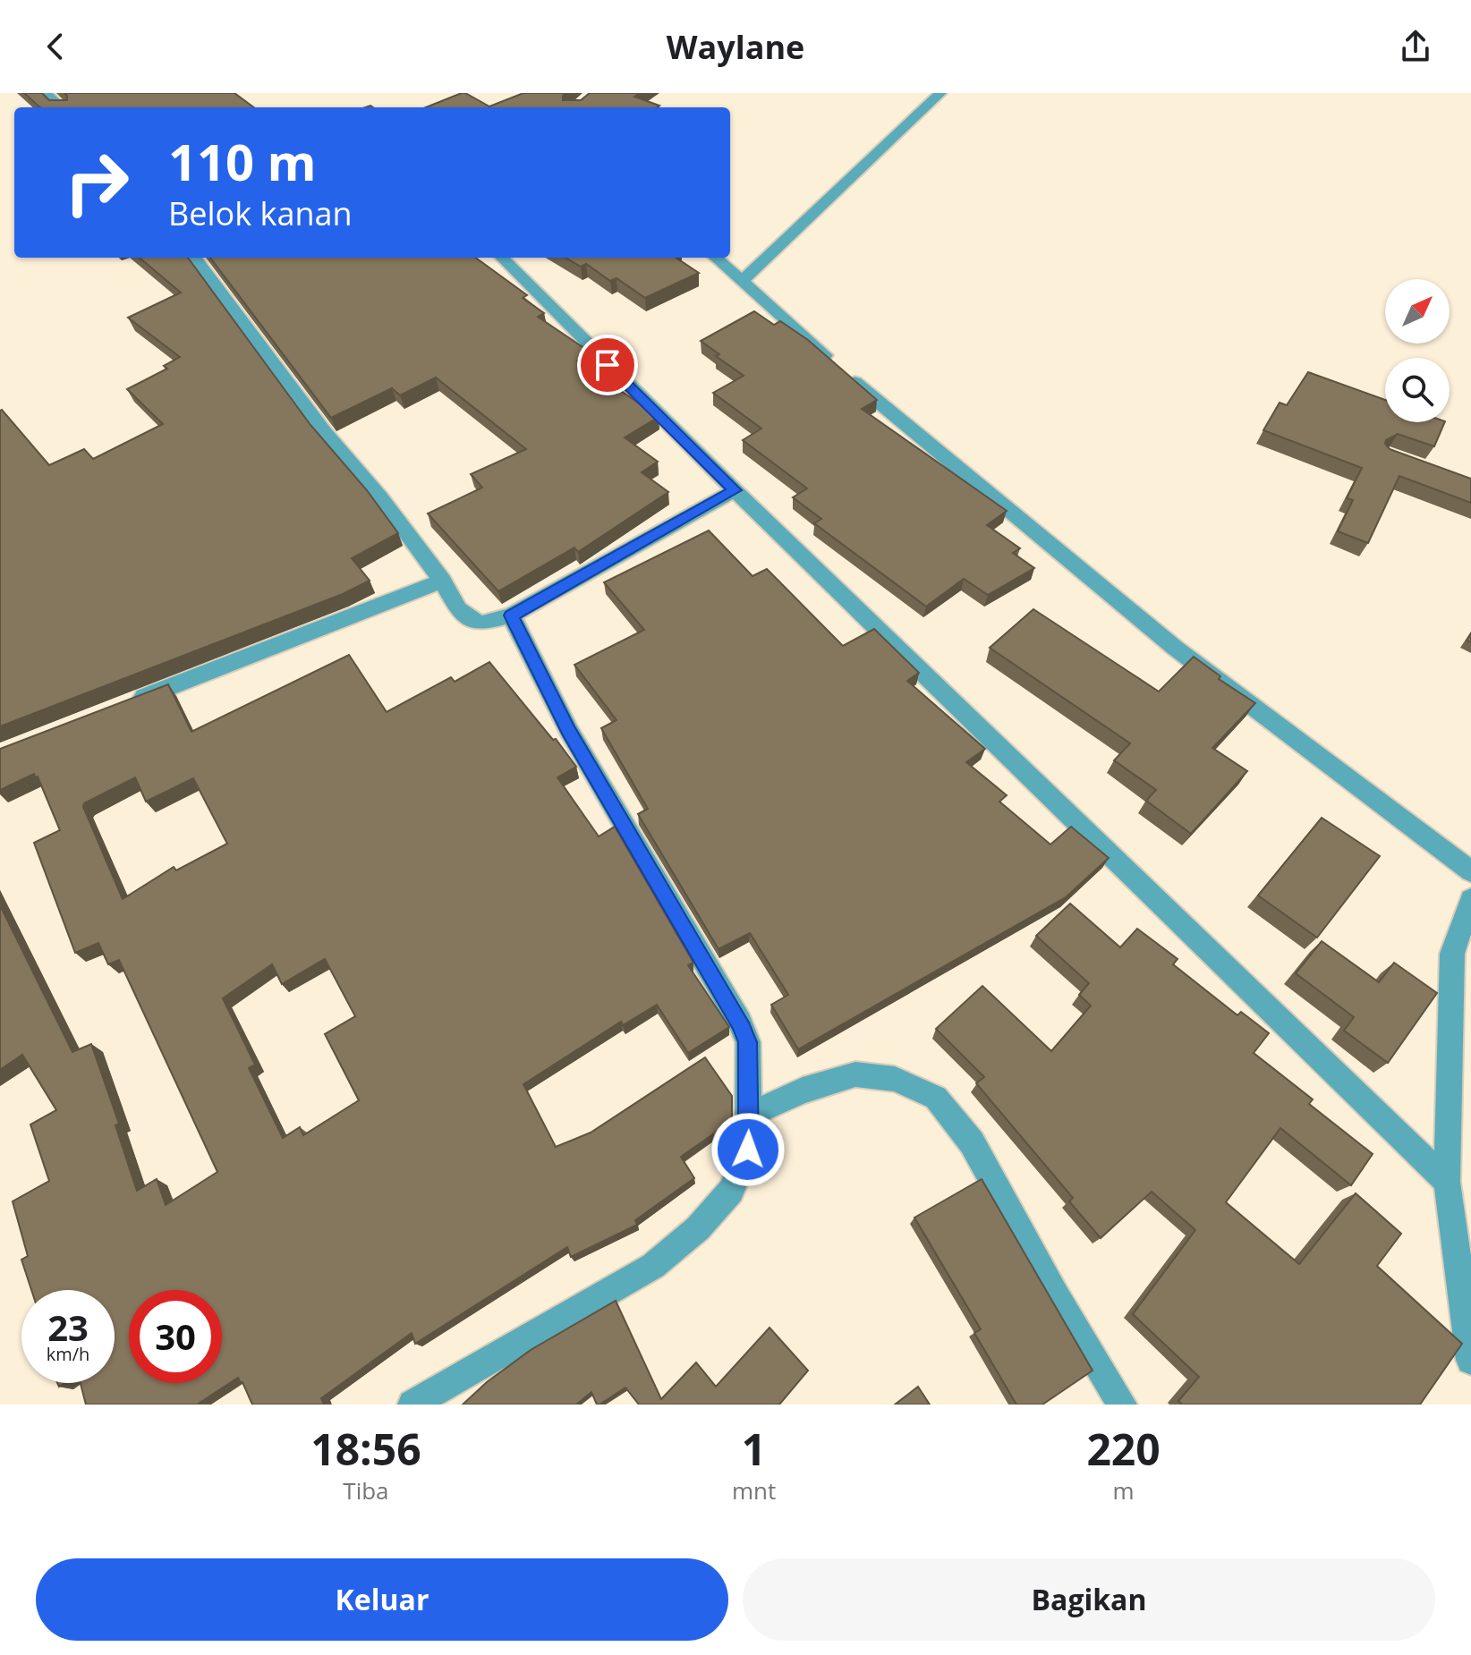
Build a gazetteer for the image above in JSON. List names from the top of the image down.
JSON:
{
  "north": "top right",
  "page": {
    "header": "Waylane",
    "turn": ["110 m", "Belok kanan"],
    "speed": "23 km/h",
    "limit": "30",
    "eta": [
      "18:56",
      "Tiba",
      "1",
      "mnt",
      "220",
      "m"
    ],
    "buttons": ["Keluar", "Bagikan"]
  }
}
